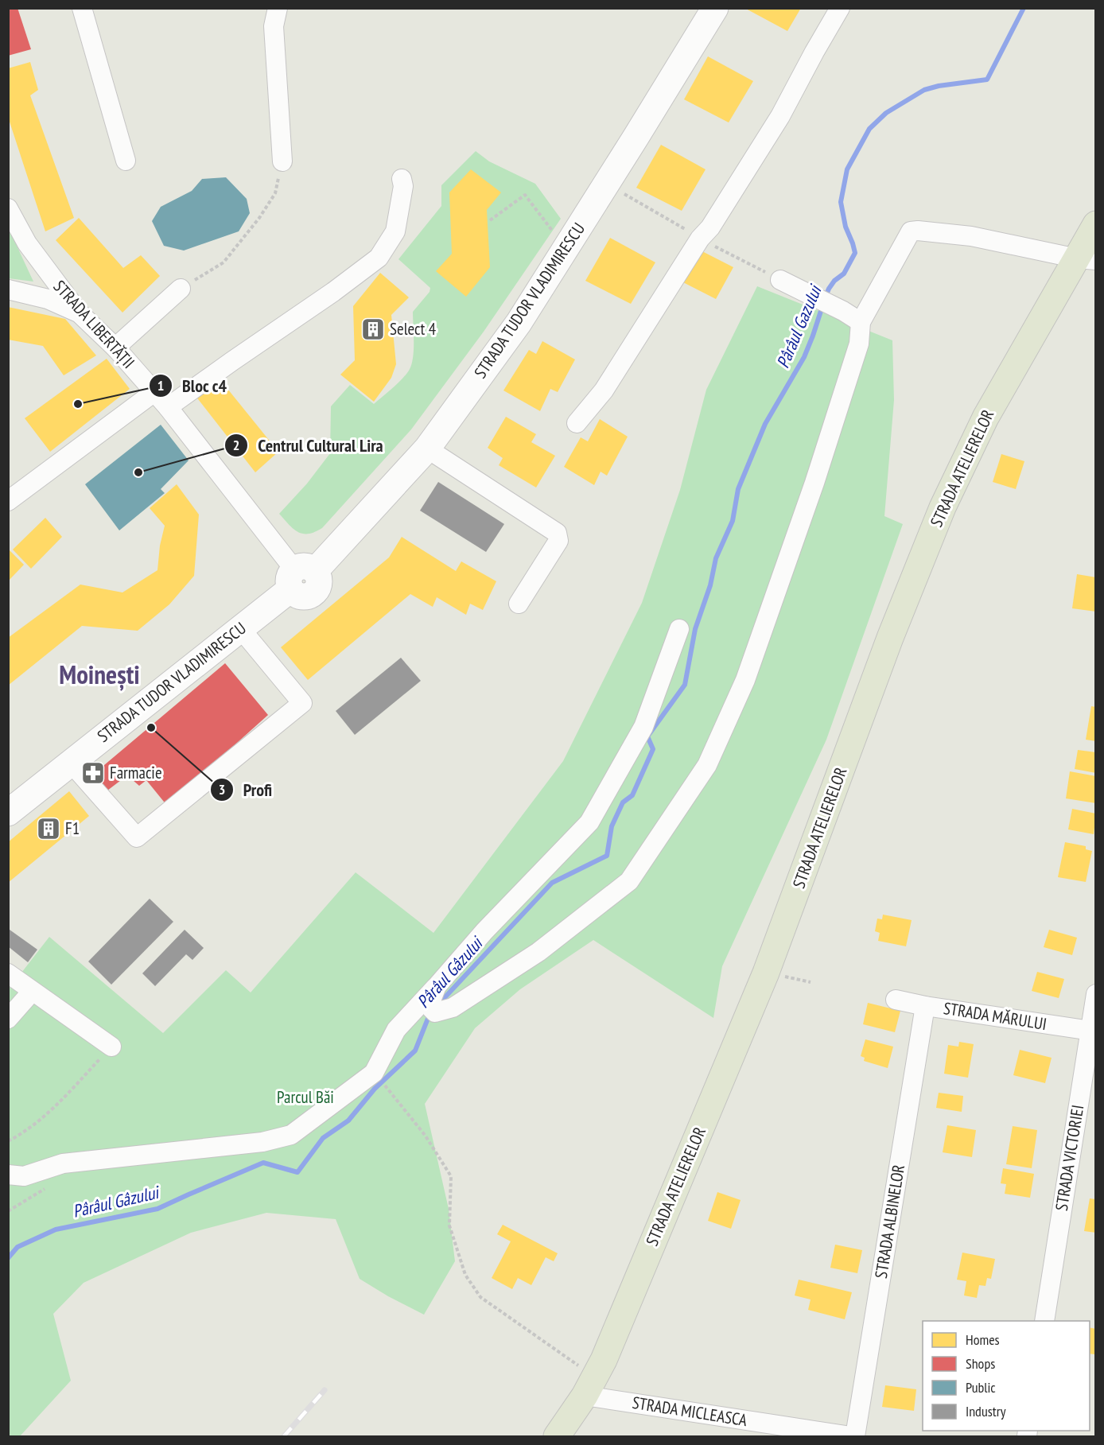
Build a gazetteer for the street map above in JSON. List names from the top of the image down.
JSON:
{
  "streets": {
    "main road": ["STRADA ATELIERELOR"],
    "street": [
      "STRADA TUDOR VLADIMIRESCU",
      "STRADA LIBERTĂȚII",
      "STRADA MĂRULUI",
      "STRADA VICTORIEI",
      "STRADA ALBINELOR",
      "STRADA MICLEASCA"
    ]
  },
  "crossings": [
    ["STRADA TUDOR VLADIMIRESCU", "STRADA LIBERTĂȚII"],
    ["STRADA ATELIERELOR", "STRADA MICLEASCA"],
    ["STRADA MĂRULUI", "STRADA VICTORIEI"],
    ["STRADA MĂRULUI", "STRADA ALBINELOR"],
    ["STRADA ALBINELOR", "STRADA MICLEASCA"]
  ],
  "districts": ["Moinești"],
  "water": ["Pârâul Gazului", "Pârâul Gâzului"],
  "parks": ["Parcul Băi"],
  "places": {
    "building": ["Select 4", "F1"],
    "other": ["Bloc c4", "Centrul Cultural Lira", "Profi"],
    "pharmacy": ["Farmacie"]
  },
  "legend": [
    "Homes",
    "Shops",
    "Public",
    "Industry"
  ]
}
